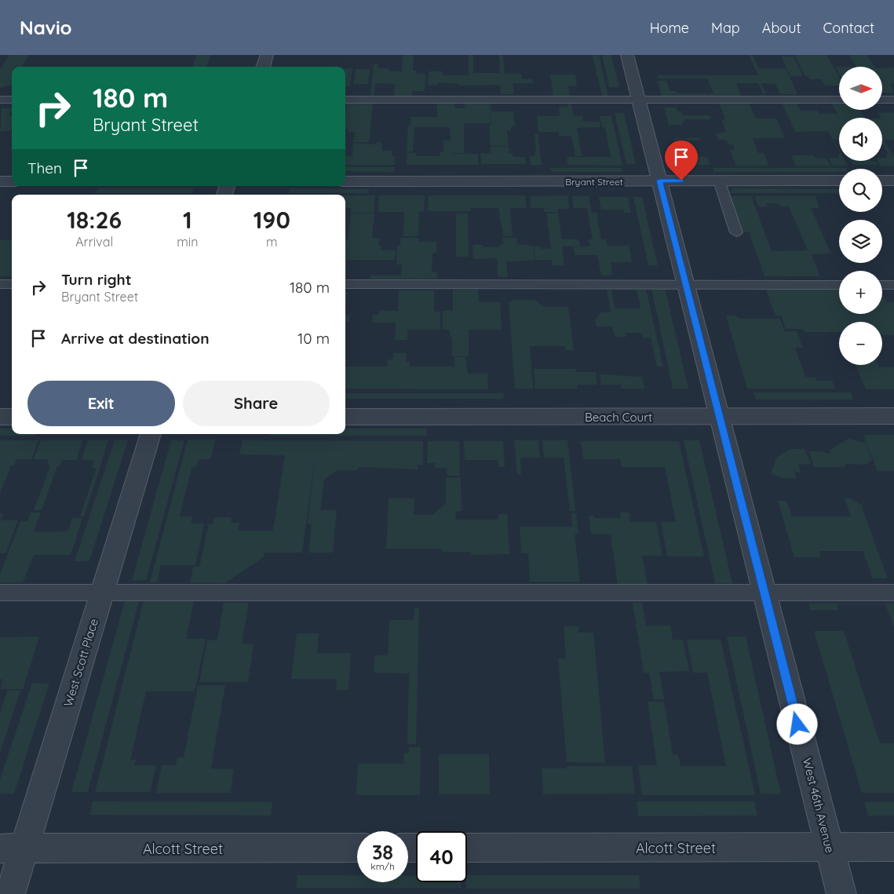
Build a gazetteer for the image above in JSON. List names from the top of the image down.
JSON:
{
  "streets": {
    "street": [
      "Bryant Street",
      "Beach Court",
      "West Scott Place",
      "West 46th Avenue",
      "Alcott Street"
    ]
  },
  "crossings": [
    ["Bryant Street", "West 46th Avenue"],
    ["Beach Court", "West 46th Avenue"],
    ["West Scott Place", "Alcott Street"],
    ["West 46th Avenue", "Alcott Street"]
  ],
  "north": "right",
  "page": {
    "header": "Navio",
    "nav": [
      "Home",
      "Map",
      "About",
      "Contact"
    ],
    "map_buttons": ["+", "−"],
    "turn": ["180 m", "Bryant Street"],
    "then": "Then",
    "eta": [
      "18:26",
      "Arrival",
      "1",
      "min",
      "190",
      "m"
    ],
    "list": [
      {
        "name": "Turn right",
        "note": "Bryant Street",
        "value": "180 m"
      },
      {
        "name": "Arrive at destination",
        "value": "10 m"
      }
    ],
    "buttons": ["Exit", "Share"],
    "speed": "38 km/h",
    "limit": "40"
  }
}
